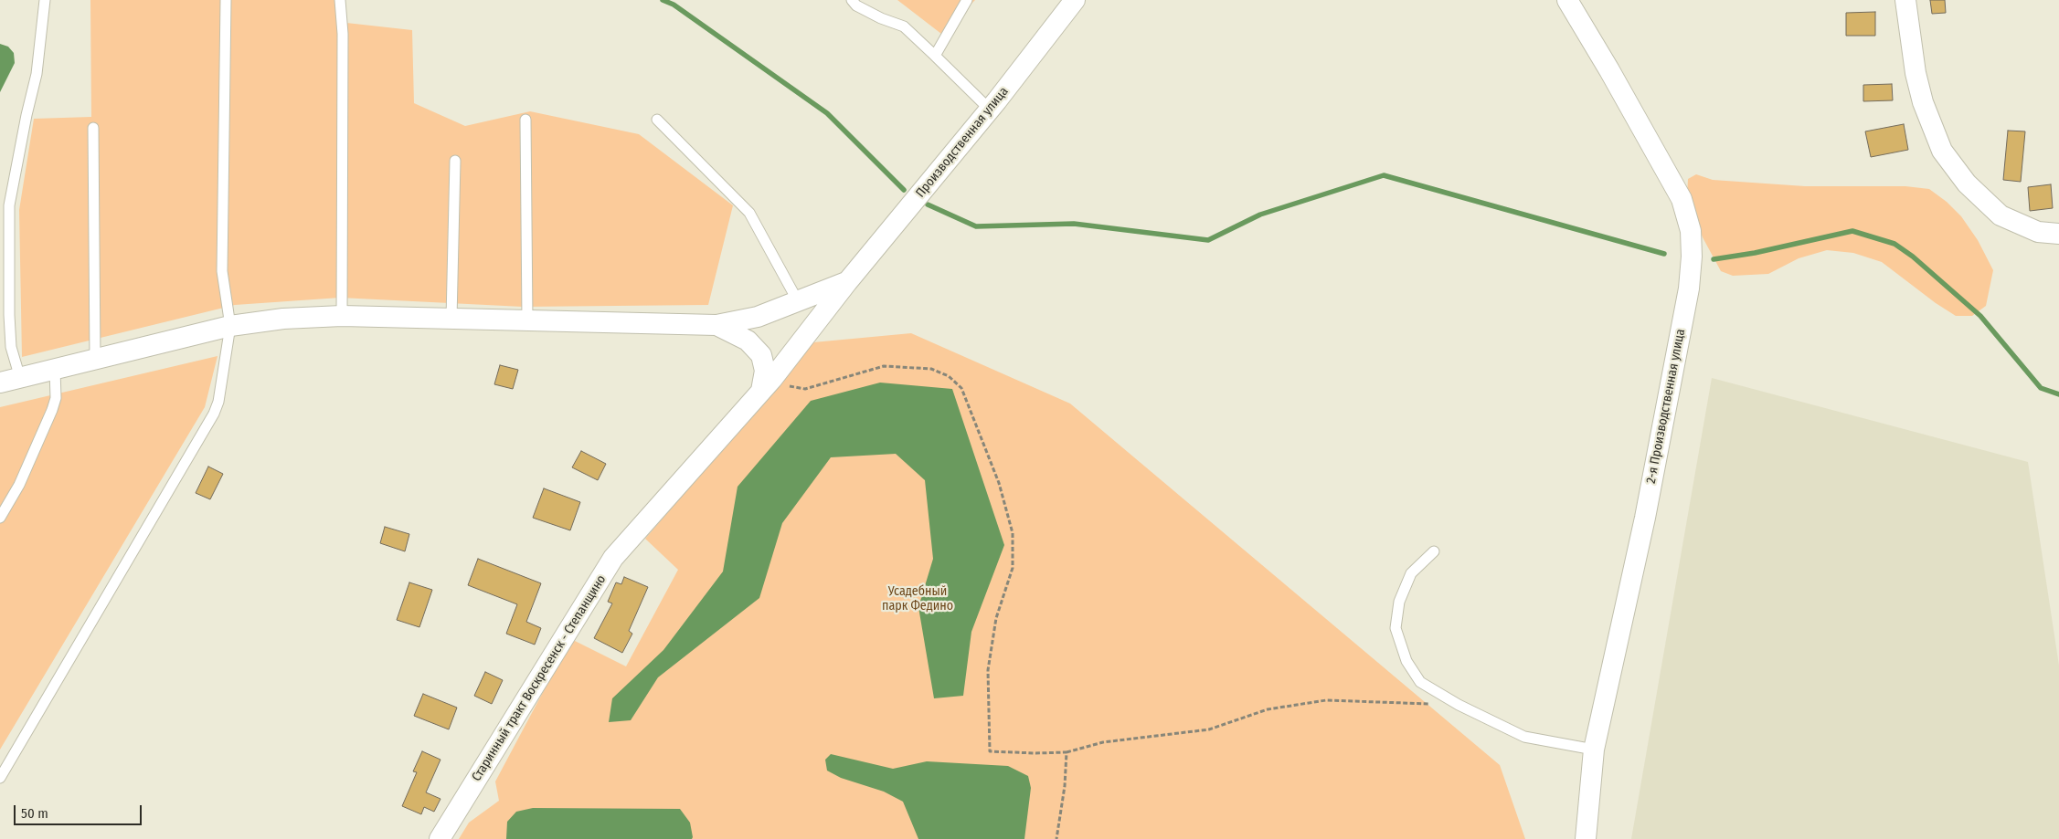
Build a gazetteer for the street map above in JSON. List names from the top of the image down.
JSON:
{
  "streets": {
    "street": ["Производственная улица", "2-я Производственная улица", "Старинный тракт Воскресенск - Степанщино"]
  },
  "crossings": [
    ["Производственная улица", "Старинный тракт Воскресенск - Степанщино"]
  ],
  "parks": ["Усадебный парк Федино"],
  "scale_bar": "50 m"
}
